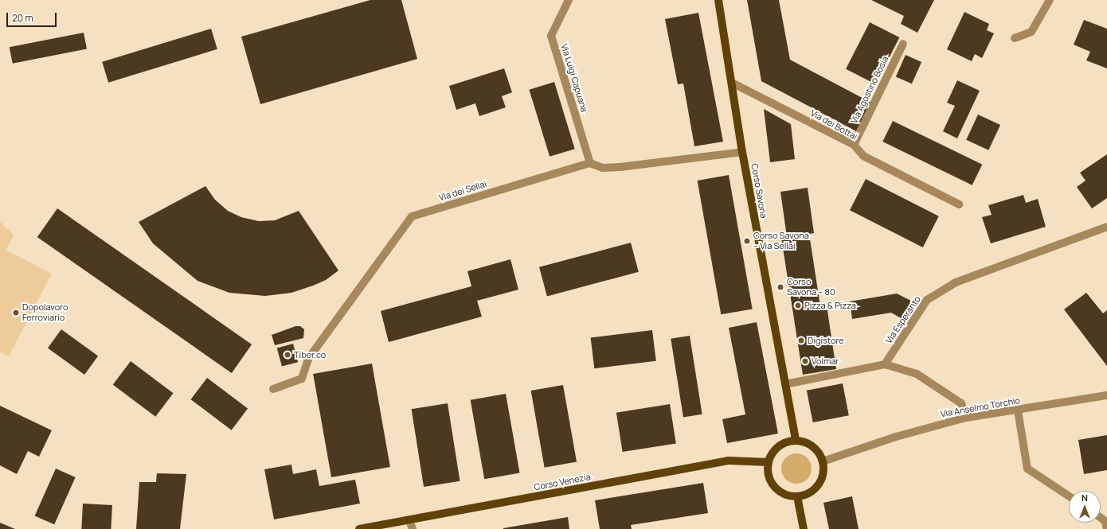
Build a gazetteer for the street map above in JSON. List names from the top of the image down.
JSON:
{
  "streets": {
    "main road": ["Corso Savona", "Corso Venezia"],
    "street": [
      "Via Luigi Capuana",
      "Via Agostino Bosia",
      "Via dei Bottai",
      "Via dei Sellai",
      "Via Esperanto",
      "Via Anselmo Torchio"
    ]
  },
  "crossings": [
    ["Via Luigi Capuana", "Via dei Sellai"],
    ["Via Agostino Bosia", "Via dei Bottai"],
    ["Via dei Bottai", "Corso Savona"],
    ["Corso Savona", "Via Anselmo Torchio"],
    ["Corso Savona", "Corso Venezia"],
    ["Via Anselmo Torchio", "Corso Venezia"]
  ],
  "places": [
    "Corso Savona – Via Sellai",
    "Corso Savona – 80",
    "Pizza & Pizza",
    "Dopolavoro Ferroviario",
    "Digistore",
    "Tiber.co",
    "Volmar"
  ],
  "scale_bar": "20 m",
  "north": "top"
}
